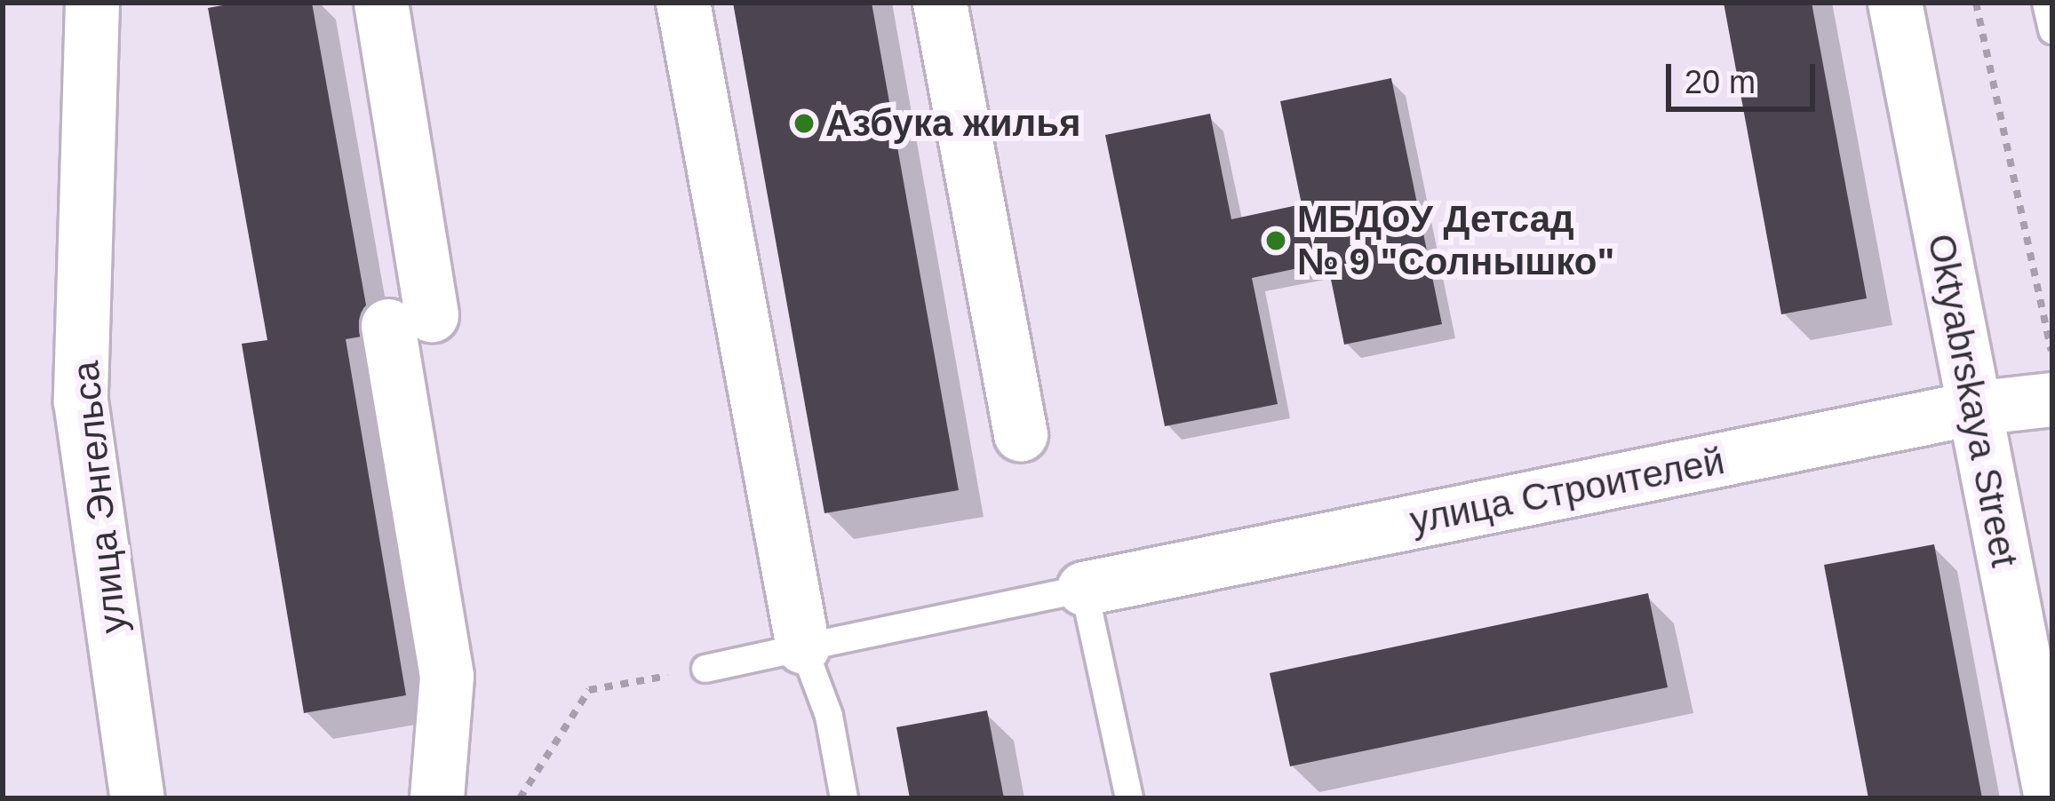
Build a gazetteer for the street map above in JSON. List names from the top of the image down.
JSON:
{
  "streets": {
    "street": ["Oktyabrskaya Street", "улица Строителей", "улица Энгельса"]
  },
  "crossings": [
    ["Oktyabrskaya Street", "улица Строителей"]
  ],
  "places": ["Азбука жилья", "МБДОУ Детсад № 9 \"Солнышко\""],
  "scale_bar": "20 m"
}
